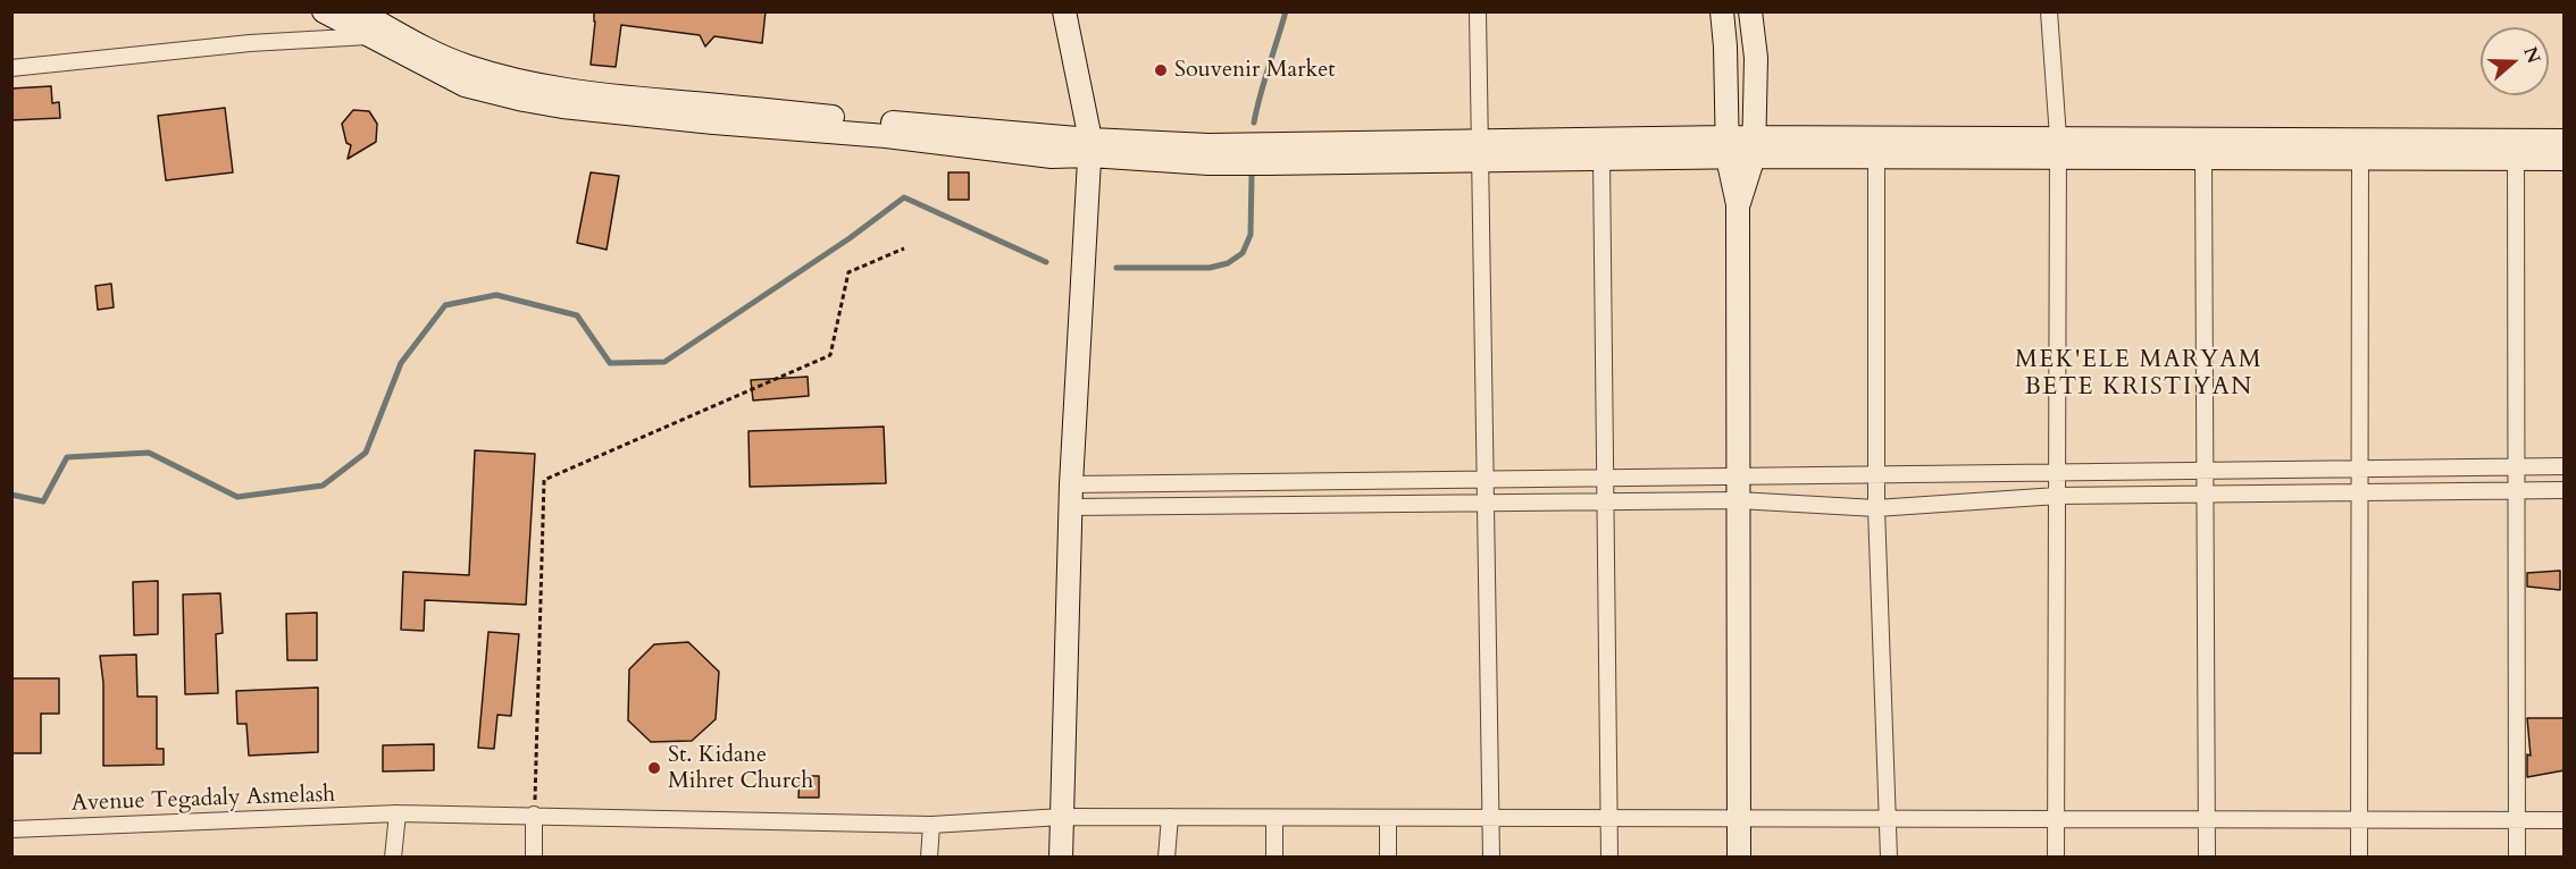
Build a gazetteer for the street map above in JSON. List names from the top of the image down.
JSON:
{
  "streets": {
    "street": ["Avenue Tegadaly Asmelash"]
  },
  "districts": ["MEK'ELE MARYAM BETE KRISTIYAN"],
  "places": ["Souvenir Market", "St. Kidane Mihret Church"],
  "north": "right"
}
